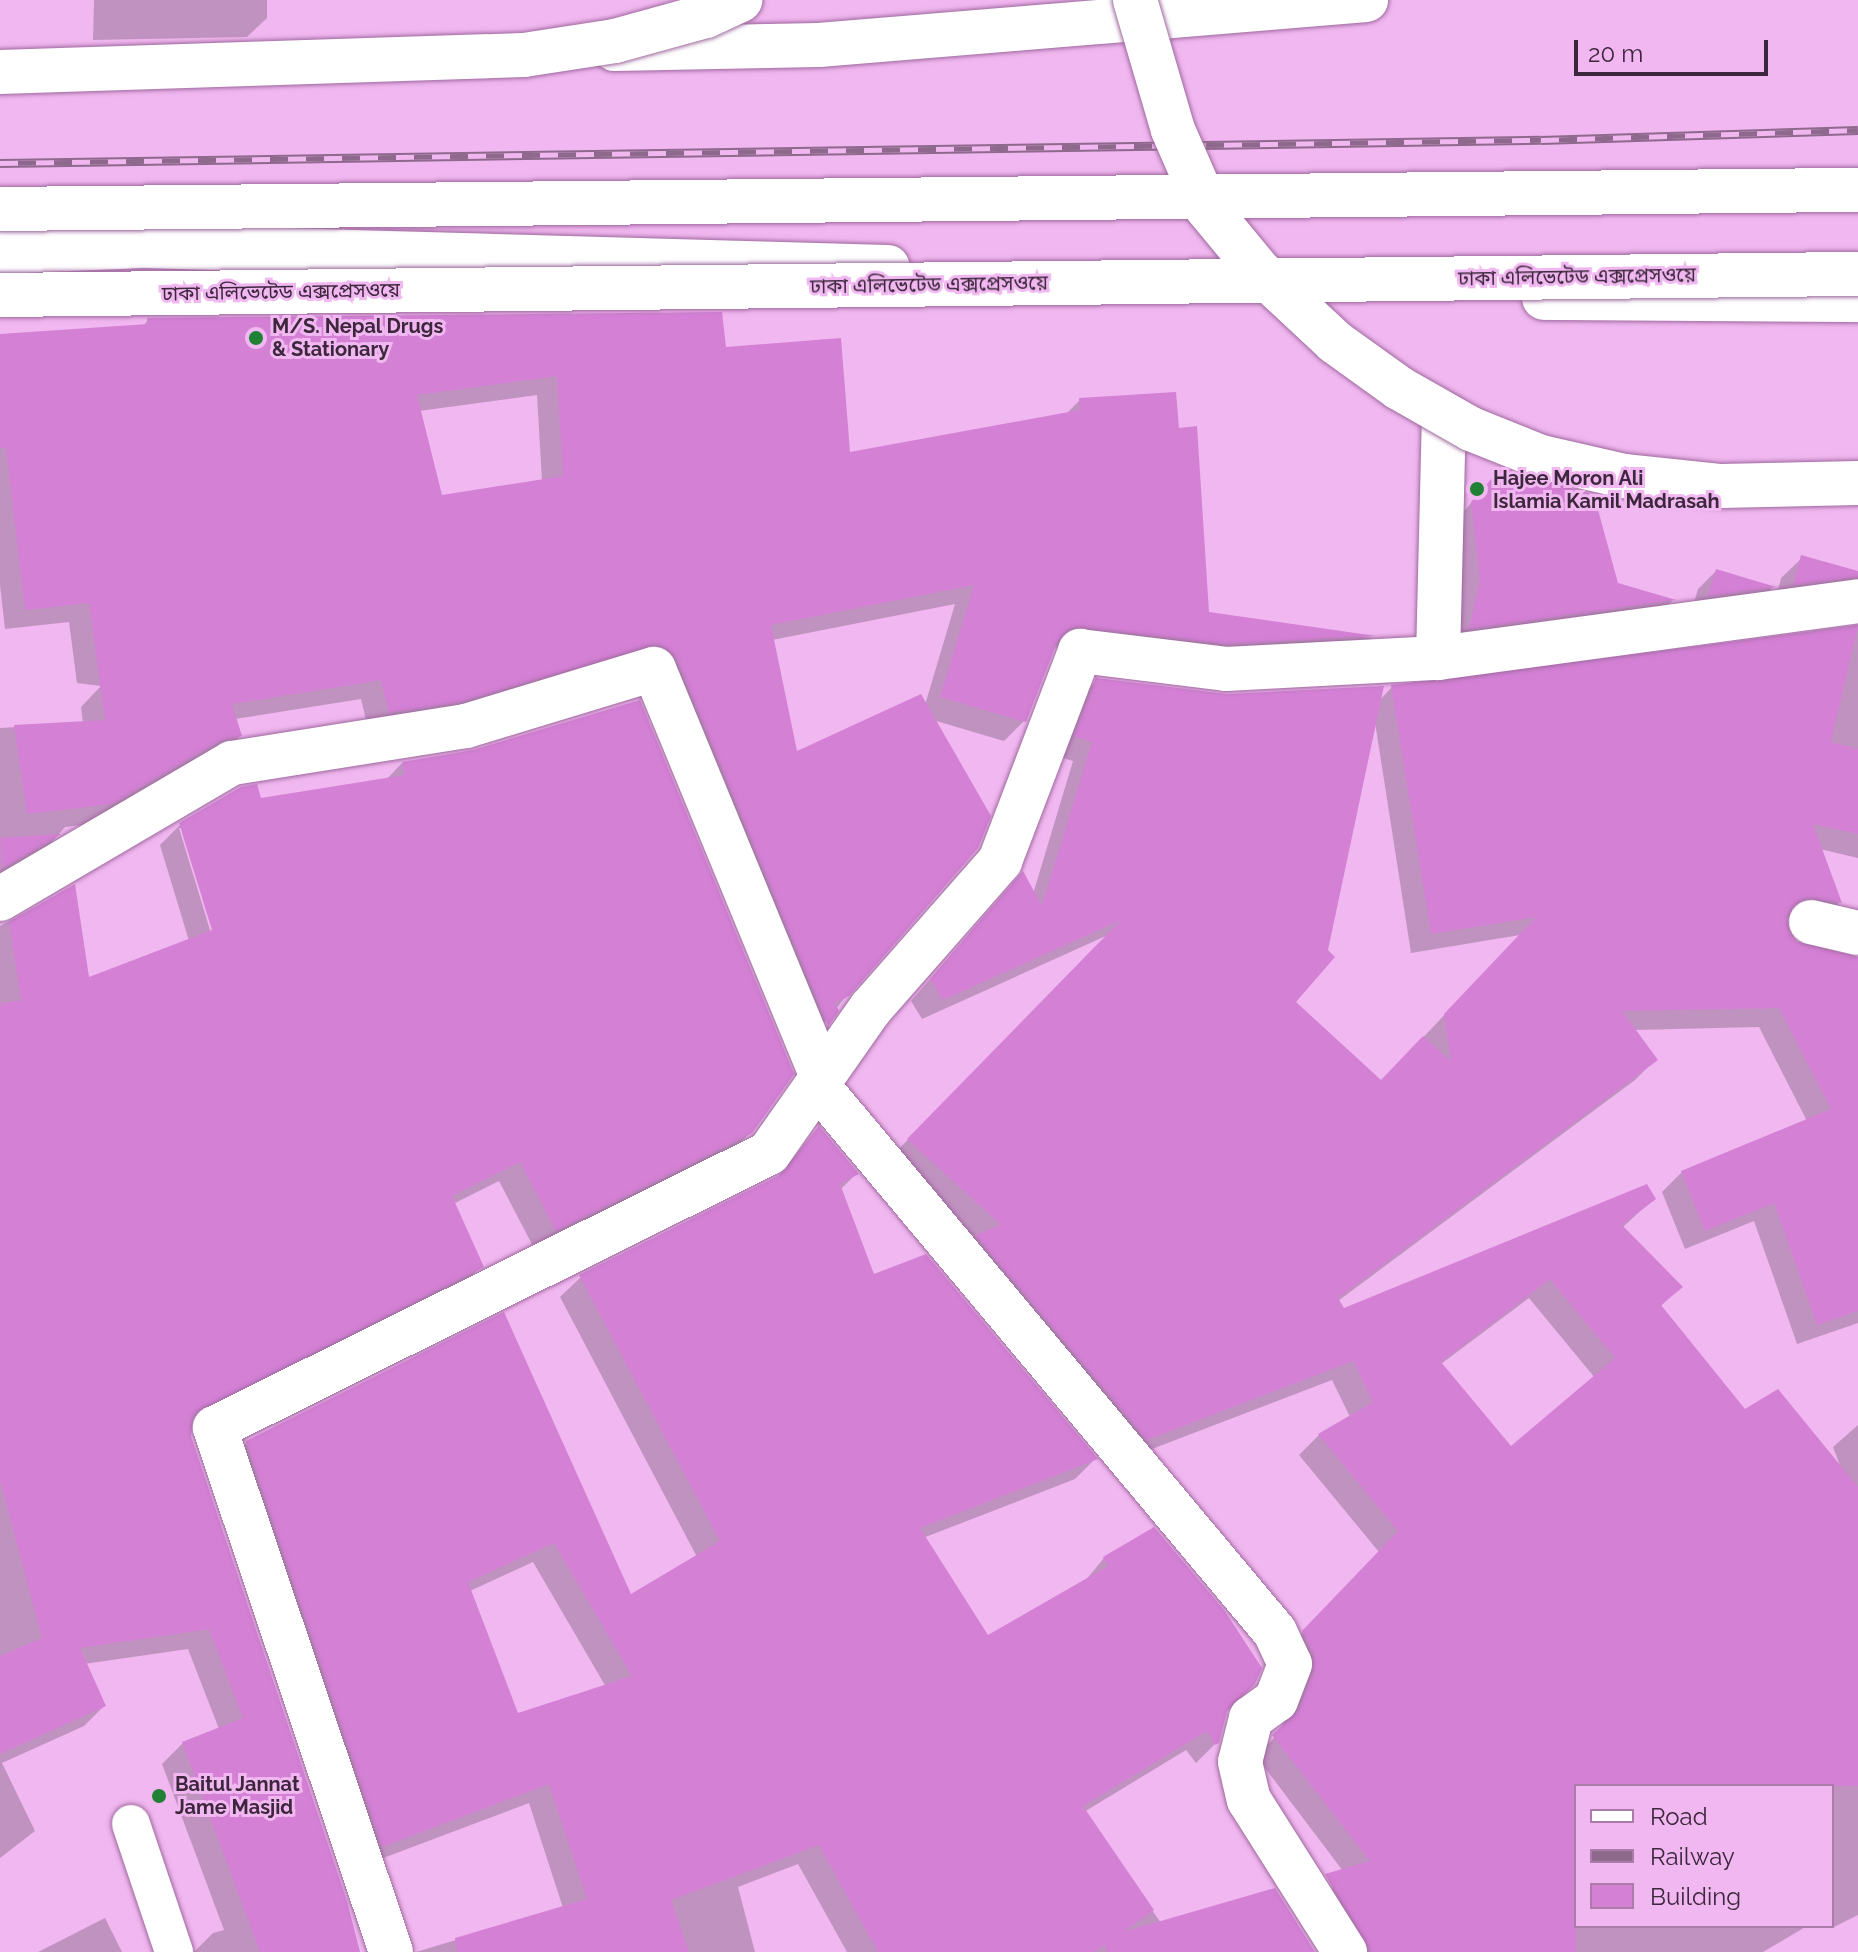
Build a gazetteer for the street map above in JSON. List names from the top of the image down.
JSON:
{
  "streets": {
    "main road": ["ঢাকা এলিভেটেড এক্সপ্রেসওয়ে"]
  },
  "places": ["M/S. Nepal Drugs & Stationary", "Hajee Moron Ali Islamia Kamil Madrasah", "Baitul Jannat Jame Masjid"],
  "legend": ["Road", "Railway", "Building"],
  "scale_bar": "20 m"
}
